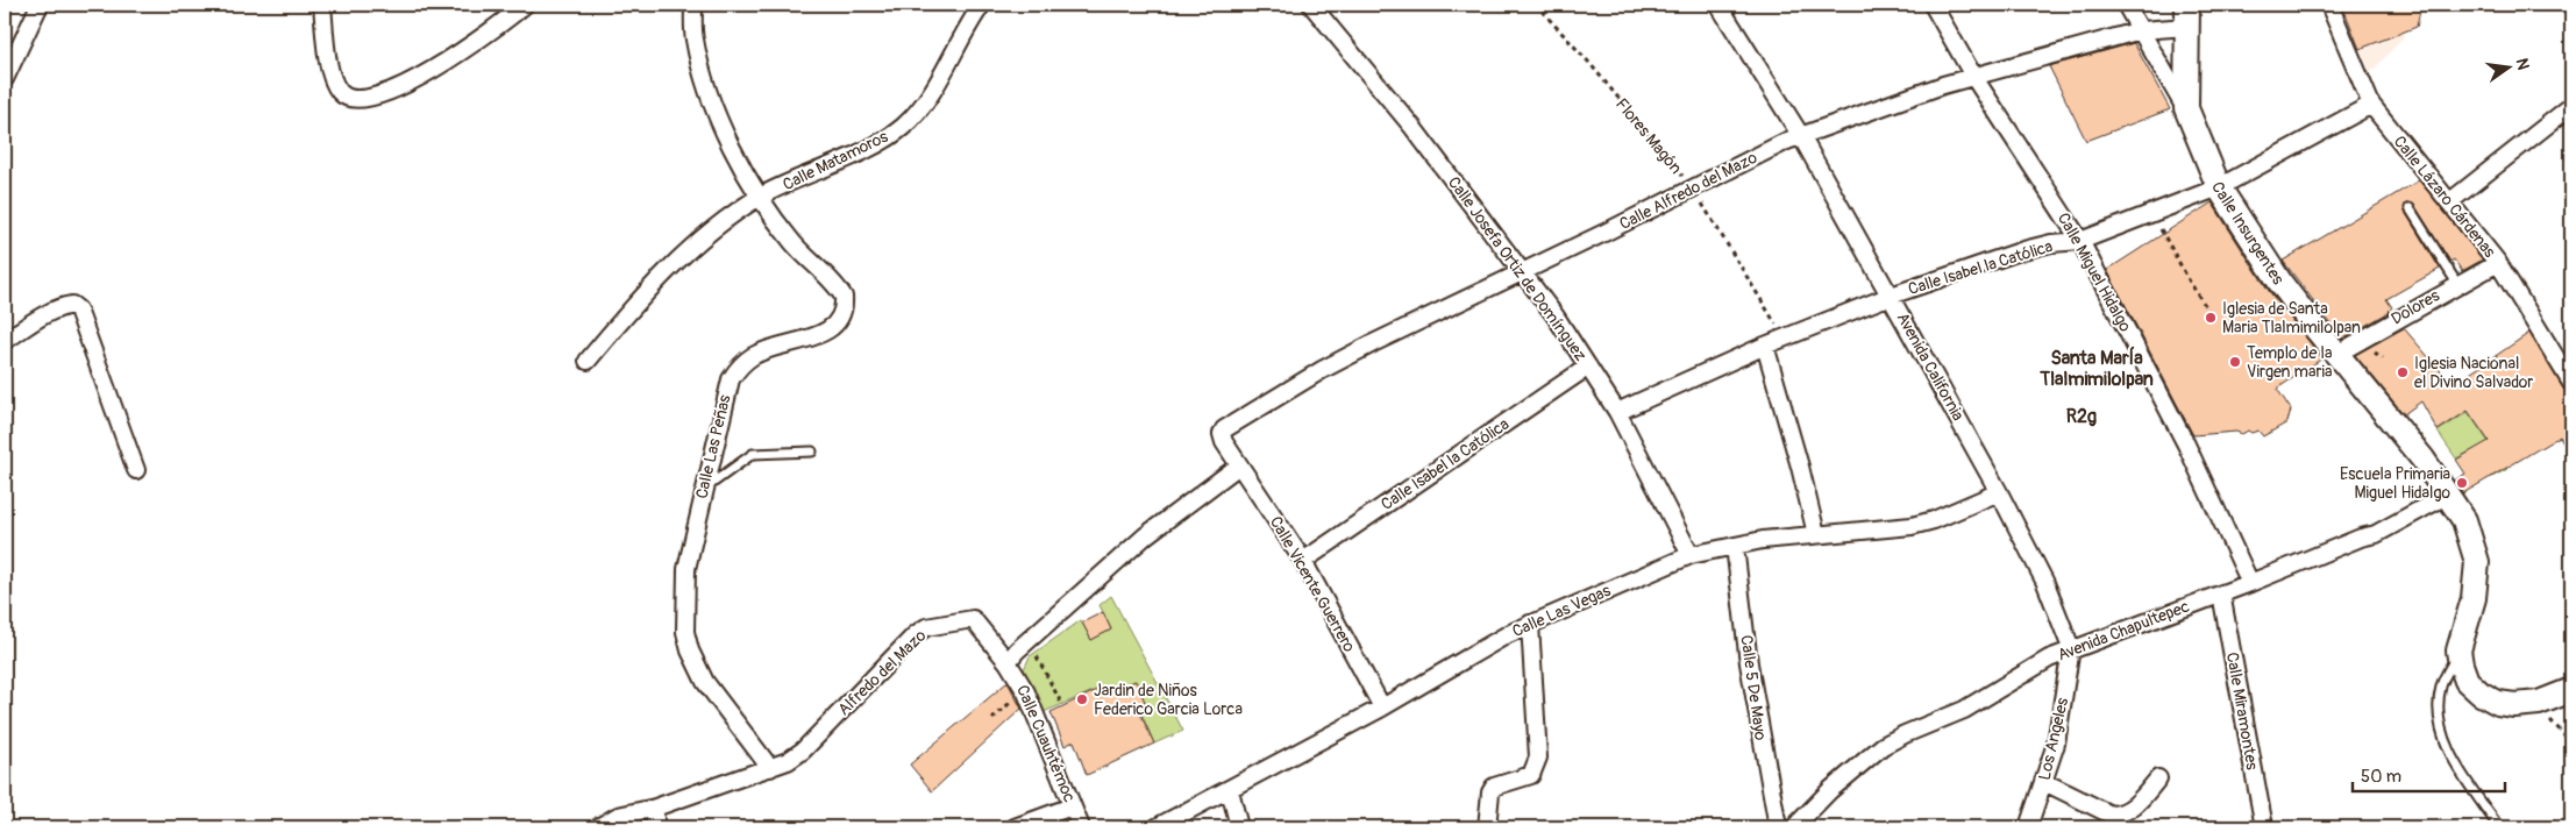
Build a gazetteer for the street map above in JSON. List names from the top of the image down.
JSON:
{
  "streets": {
    "main road": ["Calle Insurgentes"],
    "street": [
      "Calle Matamoros",
      "Calle Alfredo del Mazo",
      "Calle Lázaro Cárdenas",
      "Calle Isabel la Católica",
      "Calle Josefa Ortiz de Domínguez",
      "Calle Miguel Hidalgo",
      "Dolores",
      "Avenida California",
      "Calle Las Peñas",
      "Calle Vicente Guerrero",
      "Calle Las Vegas",
      "Avenida Chapultepec",
      "Alfredo del Mazo",
      "Calle 5 De Mayo",
      "Calle Miramontes",
      "Los Angeles",
      "Calle Cuauhtémoc"
    ],
    "path": ["Flores Magón"]
  },
  "crossings": [
    ["Flores Magón", "Calle Alfredo del Mazo"],
    ["Flores Magón", "Calle Isabel la Católica"],
    ["Calle Matamoros", "Calle Las Peñas"],
    ["Calle Alfredo del Mazo", "Calle Insurgentes"],
    ["Calle Alfredo del Mazo", "Calle Josefa Ortiz de Domínguez"],
    ["Calle Alfredo del Mazo", "Calle Miguel Hidalgo"],
    ["Calle Alfredo del Mazo", "Avenida California"],
    ["Calle Alfredo del Mazo", "Calle Vicente Guerrero"],
    ["Calle Lázaro Cárdenas", "Calle Isabel la Católica"],
    ["Calle Lázaro Cárdenas", "Dolores"],
    ["Calle Insurgentes", "Calle Isabel la Católica"],
    ["Calle Insurgentes", "Dolores"],
    ["Calle Insurgentes", "Avenida Chapultepec"],
    ["Calle Isabel la Católica", "Calle Josefa Ortiz de Domínguez"],
    ["Calle Isabel la Católica", "Calle Miguel Hidalgo"],
    ["Calle Isabel la Católica", "Avenida California"],
    ["Calle Isabel la Católica", "Calle Vicente Guerrero"],
    ["Calle Josefa Ortiz de Domínguez", "Calle Las Vegas"],
    ["Calle Miguel Hidalgo", "Avenida Chapultepec"],
    ["Avenida California", "Calle Las Vegas"],
    ["Avenida California", "Avenida Chapultepec"],
    ["Avenida California", "Los Angeles"],
    ["Calle Las Peñas", "Alfredo del Mazo"],
    ["Calle Vicente Guerrero", "Calle Las Vegas"],
    ["Calle Las Vegas", "Calle 5 De Mayo"],
    ["Avenida Chapultepec", "Calle Miramontes"],
    ["Avenida Chapultepec", "Los Angeles"],
    ["Alfredo del Mazo", "Calle Cuauhtémoc"]
  ],
  "districts": ["Santa MarÍa Tlalmimilolpan", "R2g"],
  "places": [
    "Iglesia de Santa Maria Tlalmimilolpan",
    "Templo de la Virgen maria",
    "Iglesia Nacional el Divino Salvador",
    "Escuela Primaria Miguel Hidalgo",
    "Jardin de Niños Federico Garcia Lorca"
  ],
  "scale_bar": "50 m",
  "north": "right"
}
